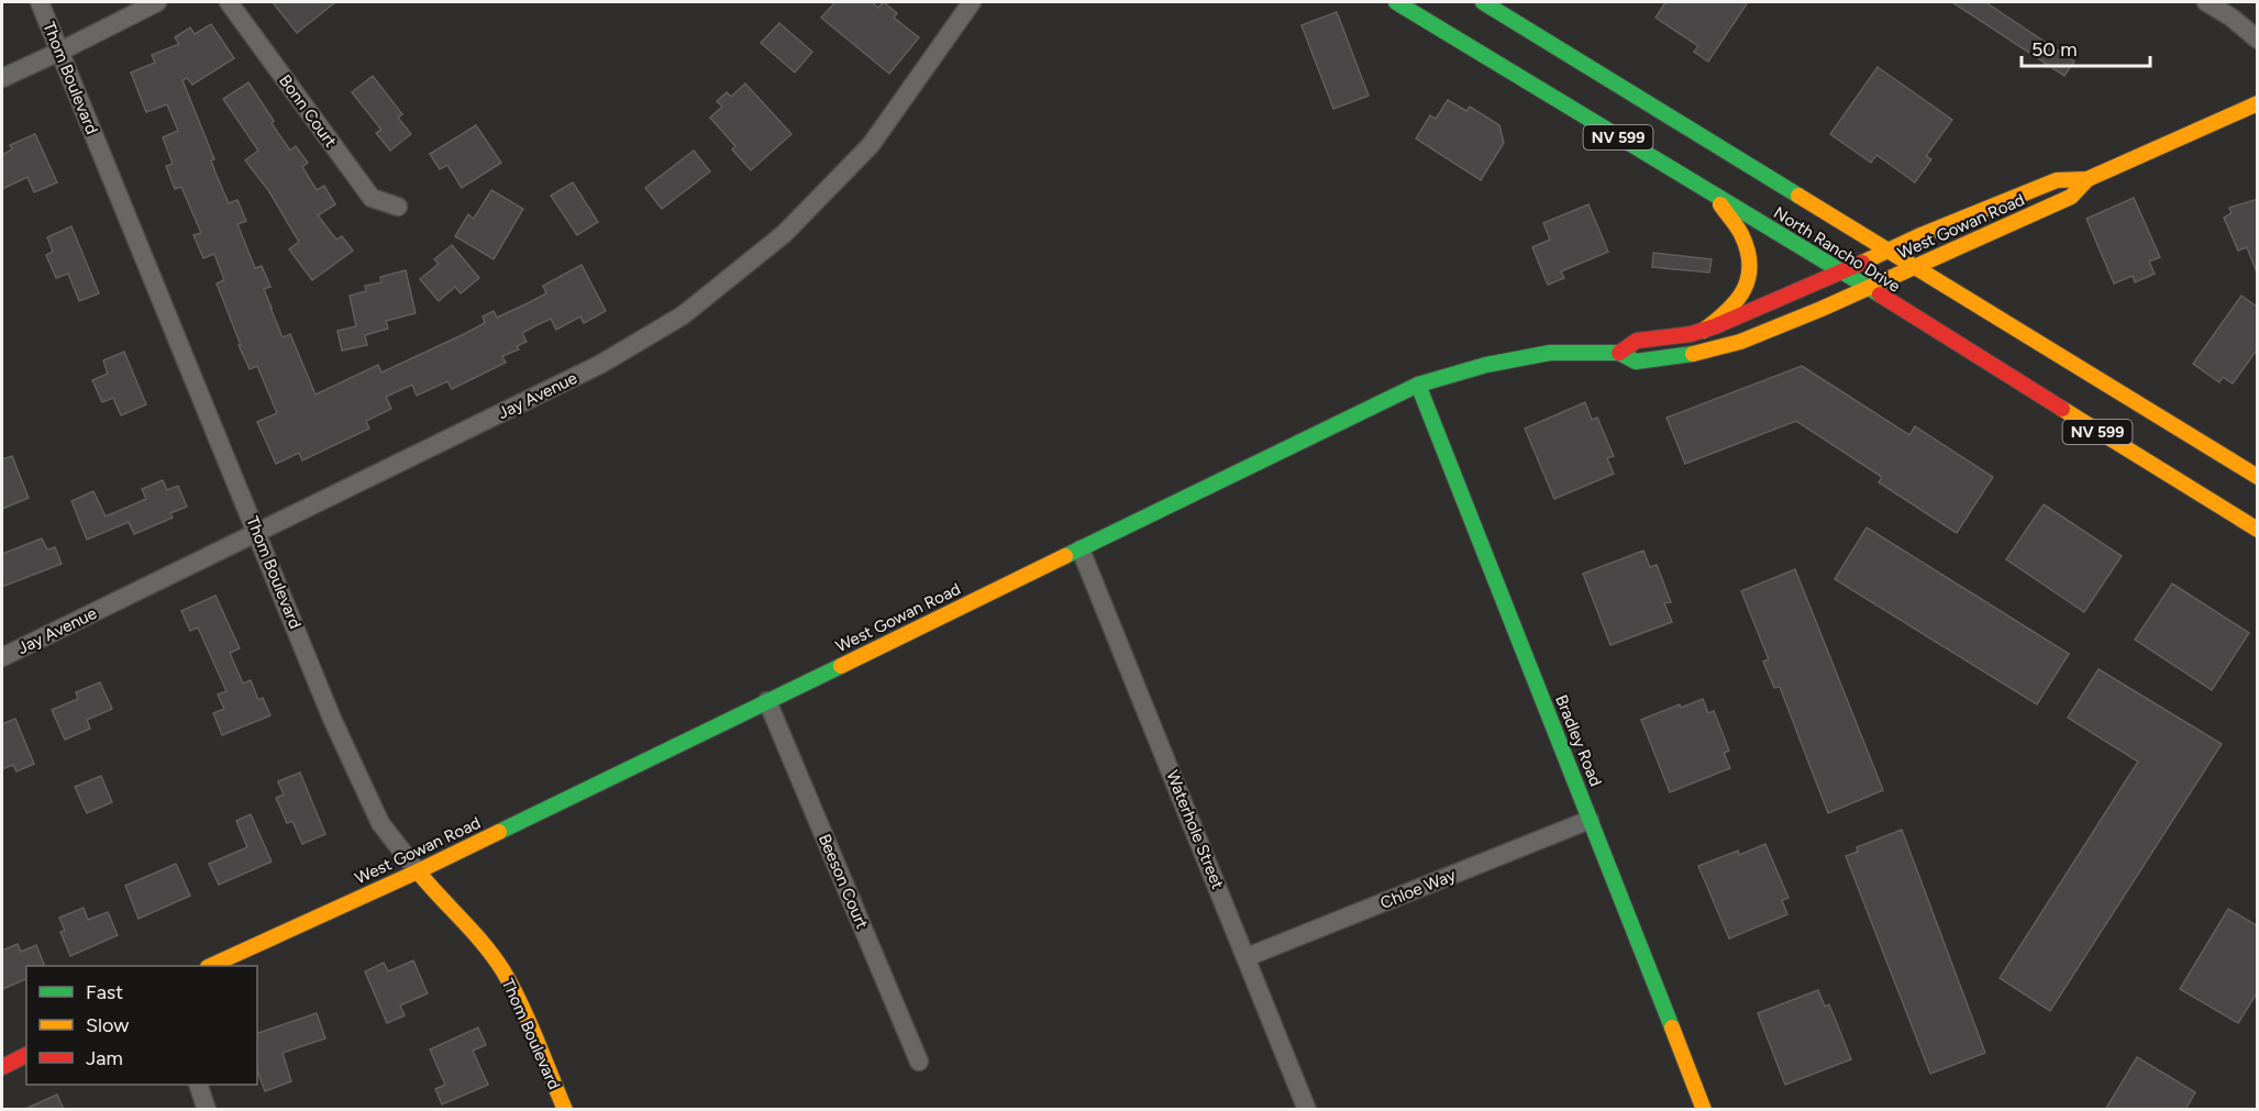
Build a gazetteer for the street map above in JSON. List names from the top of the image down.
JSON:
{
  "streets": {
    "street": [
      "Thom Boulevard",
      "Bonn Court",
      "NV 599",
      "West Gowan Road",
      "North Rancho Drive",
      "Jay Avenue",
      "Bradley Road",
      "Waterhole Street",
      "Beeson Court",
      "Chloe Way"
    ]
  },
  "crossings": [
    ["Thom Boulevard", "West Gowan Road"],
    ["Thom Boulevard", "Jay Avenue"],
    ["West Gowan Road", "North Rancho Drive"],
    ["West Gowan Road", "Bradley Road"],
    ["West Gowan Road", "Waterhole Street"],
    ["West Gowan Road", "Beeson Court"],
    ["Bradley Road", "Chloe Way"],
    ["Waterhole Street", "Chloe Way"]
  ],
  "legend": ["Fast", "Slow", "Jam"],
  "scale_bar": "50 m"
}
